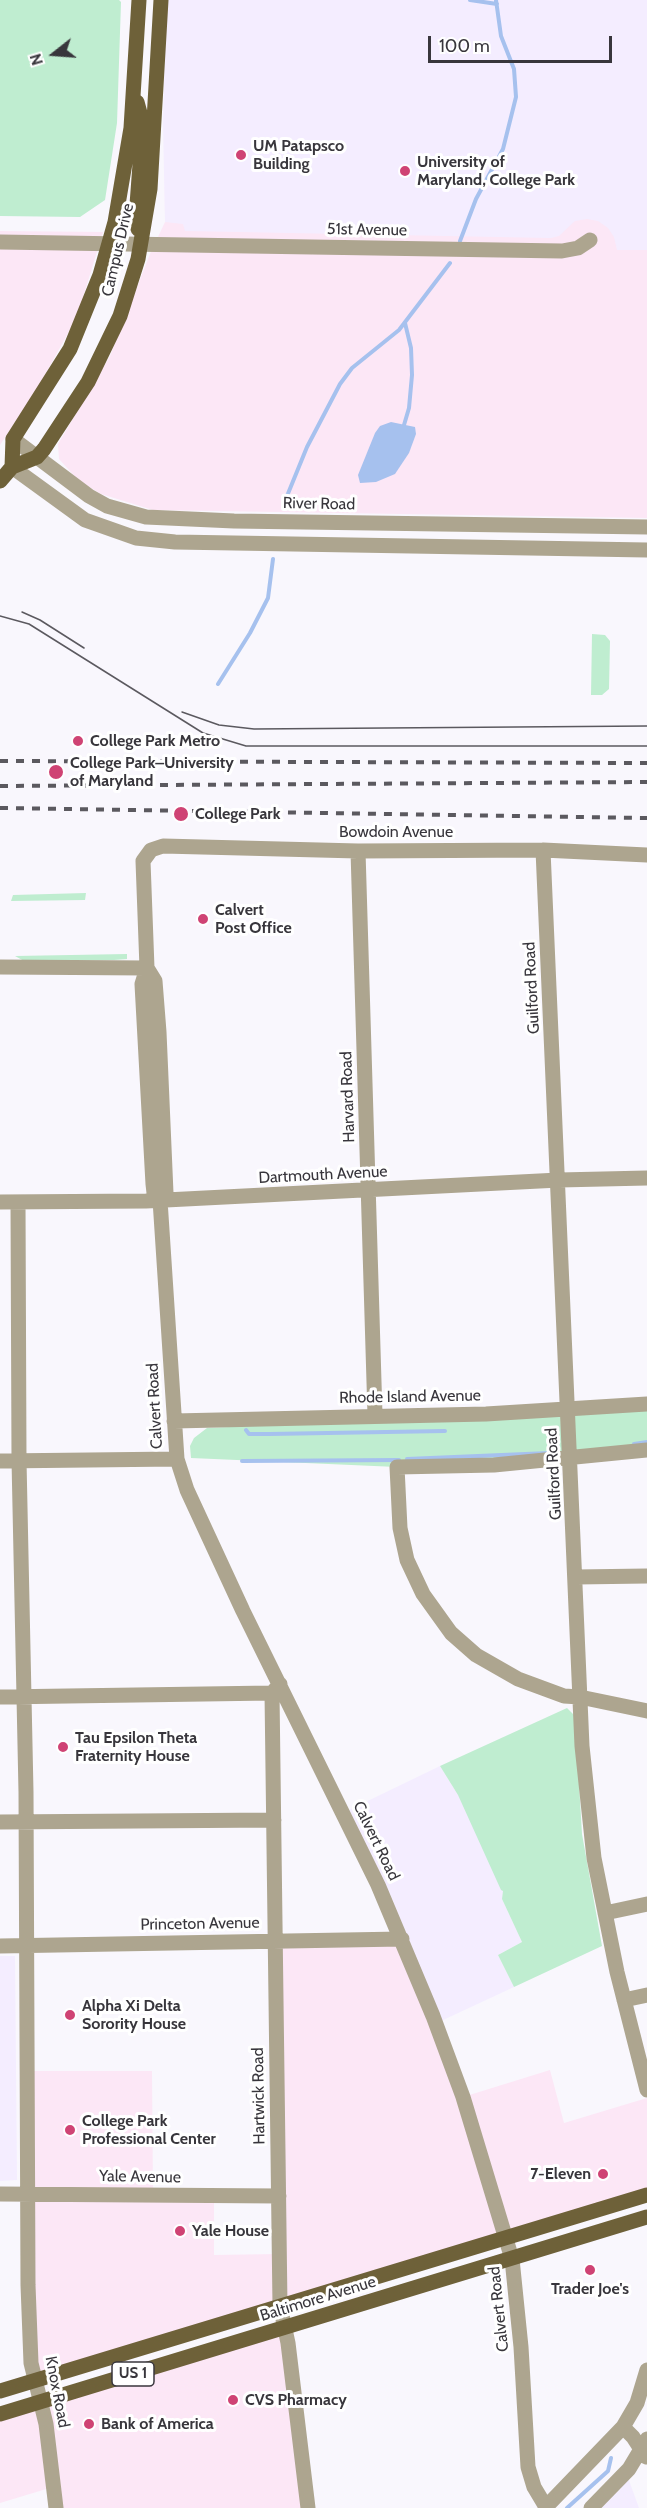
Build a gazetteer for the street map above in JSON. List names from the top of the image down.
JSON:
{
  "streets": {
    "main road": ["Campus Drive", "Baltimore Avenue", "US 1"],
    "street": [
      "51st Avenue",
      "River Road",
      "Bowdoin Avenue",
      "Guilford Road",
      "Harvard Road",
      "Dartmouth Avenue",
      "Rhode Island Avenue",
      "Calvert Road",
      "Princeton Avenue",
      "Hartwick Road",
      "Yale Avenue",
      "Knox Road"
    ]
  },
  "crossings": [
    ["51st Avenue", "Campus Drive"],
    ["Campus Drive", "River Road"],
    ["Bowdoin Avenue", "Guilford Road"],
    ["Bowdoin Avenue", "Harvard Road"],
    ["Bowdoin Avenue", "Calvert Road"],
    ["Guilford Road", "Dartmouth Avenue"],
    ["Guilford Road", "Rhode Island Avenue"],
    ["Harvard Road", "Dartmouth Avenue"],
    ["Harvard Road", "Rhode Island Avenue"],
    ["Dartmouth Avenue", "Calvert Road"],
    ["Dartmouth Avenue", "Knox Road"],
    ["Rhode Island Avenue", "Calvert Road"],
    ["Calvert Road", "Princeton Avenue"],
    ["Calvert Road", "Hartwick Road"],
    ["Calvert Road", "Baltimore Avenue"],
    ["Princeton Avenue", "Hartwick Road"],
    ["Princeton Avenue", "Knox Road"],
    ["Hartwick Road", "Yale Avenue"],
    ["Hartwick Road", "Baltimore Avenue"],
    ["Yale Avenue", "Knox Road"],
    ["Baltimore Avenue", "Knox Road"]
  ],
  "places": [
    "UM Patapsco Building",
    "University of Maryland, College Park",
    "College Park Metro",
    "College Park–University of Maryland",
    "College Park",
    "Calvert Post Office",
    "Tau Epsilon Theta Fraternity House",
    "Alpha Xi Delta Sorority House",
    "College Park Professional Center",
    "7-Eleven",
    "Yale House",
    "Trader Joe's",
    "CVS Pharmacy",
    "Bank of America"
  ],
  "scale_bar": "100 m",
  "north": "left"
}
